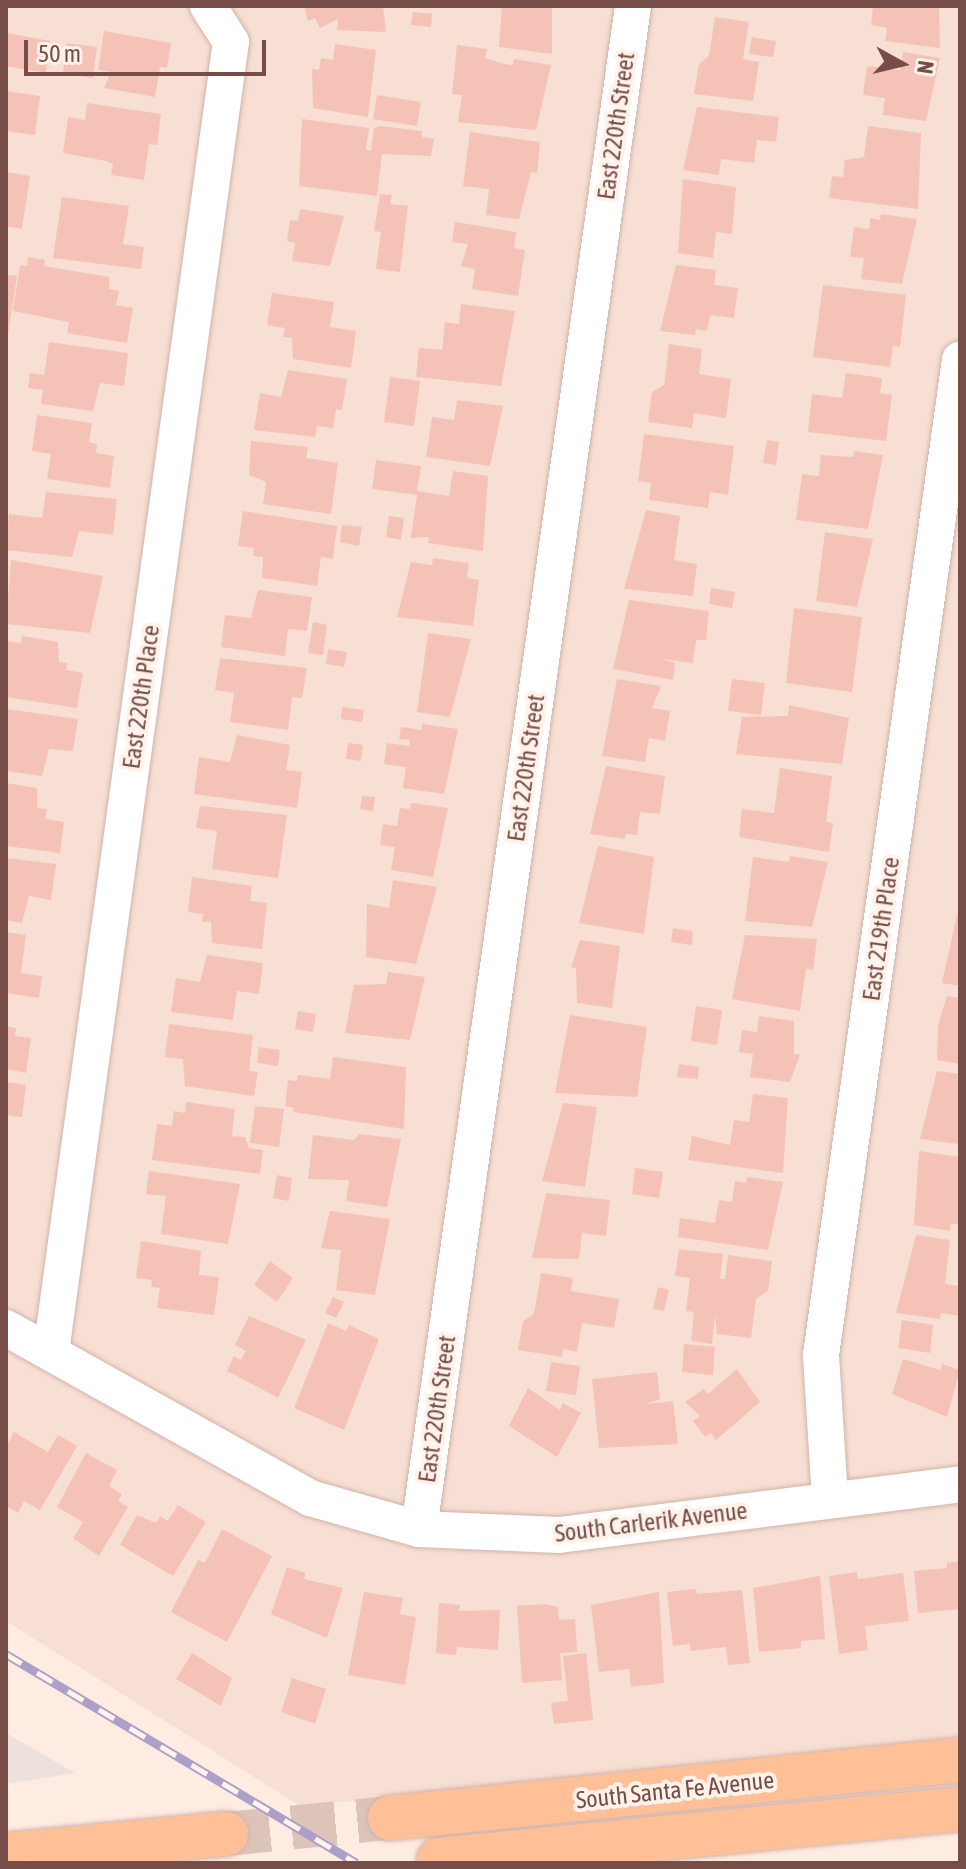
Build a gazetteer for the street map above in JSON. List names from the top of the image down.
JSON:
{
  "streets": {
    "main road": ["South Santa Fe Avenue"],
    "street": [
      "East 220th Street",
      "East 220th Place",
      "East 219th Place",
      "South Carlerik Avenue"
    ]
  },
  "crossings": [
    ["East 220th Street", "South Carlerik Avenue"],
    ["East 220th Place", "South Carlerik Avenue"],
    ["East 219th Place", "South Carlerik Avenue"]
  ],
  "scale_bar": "50 m",
  "north": "right"
}
